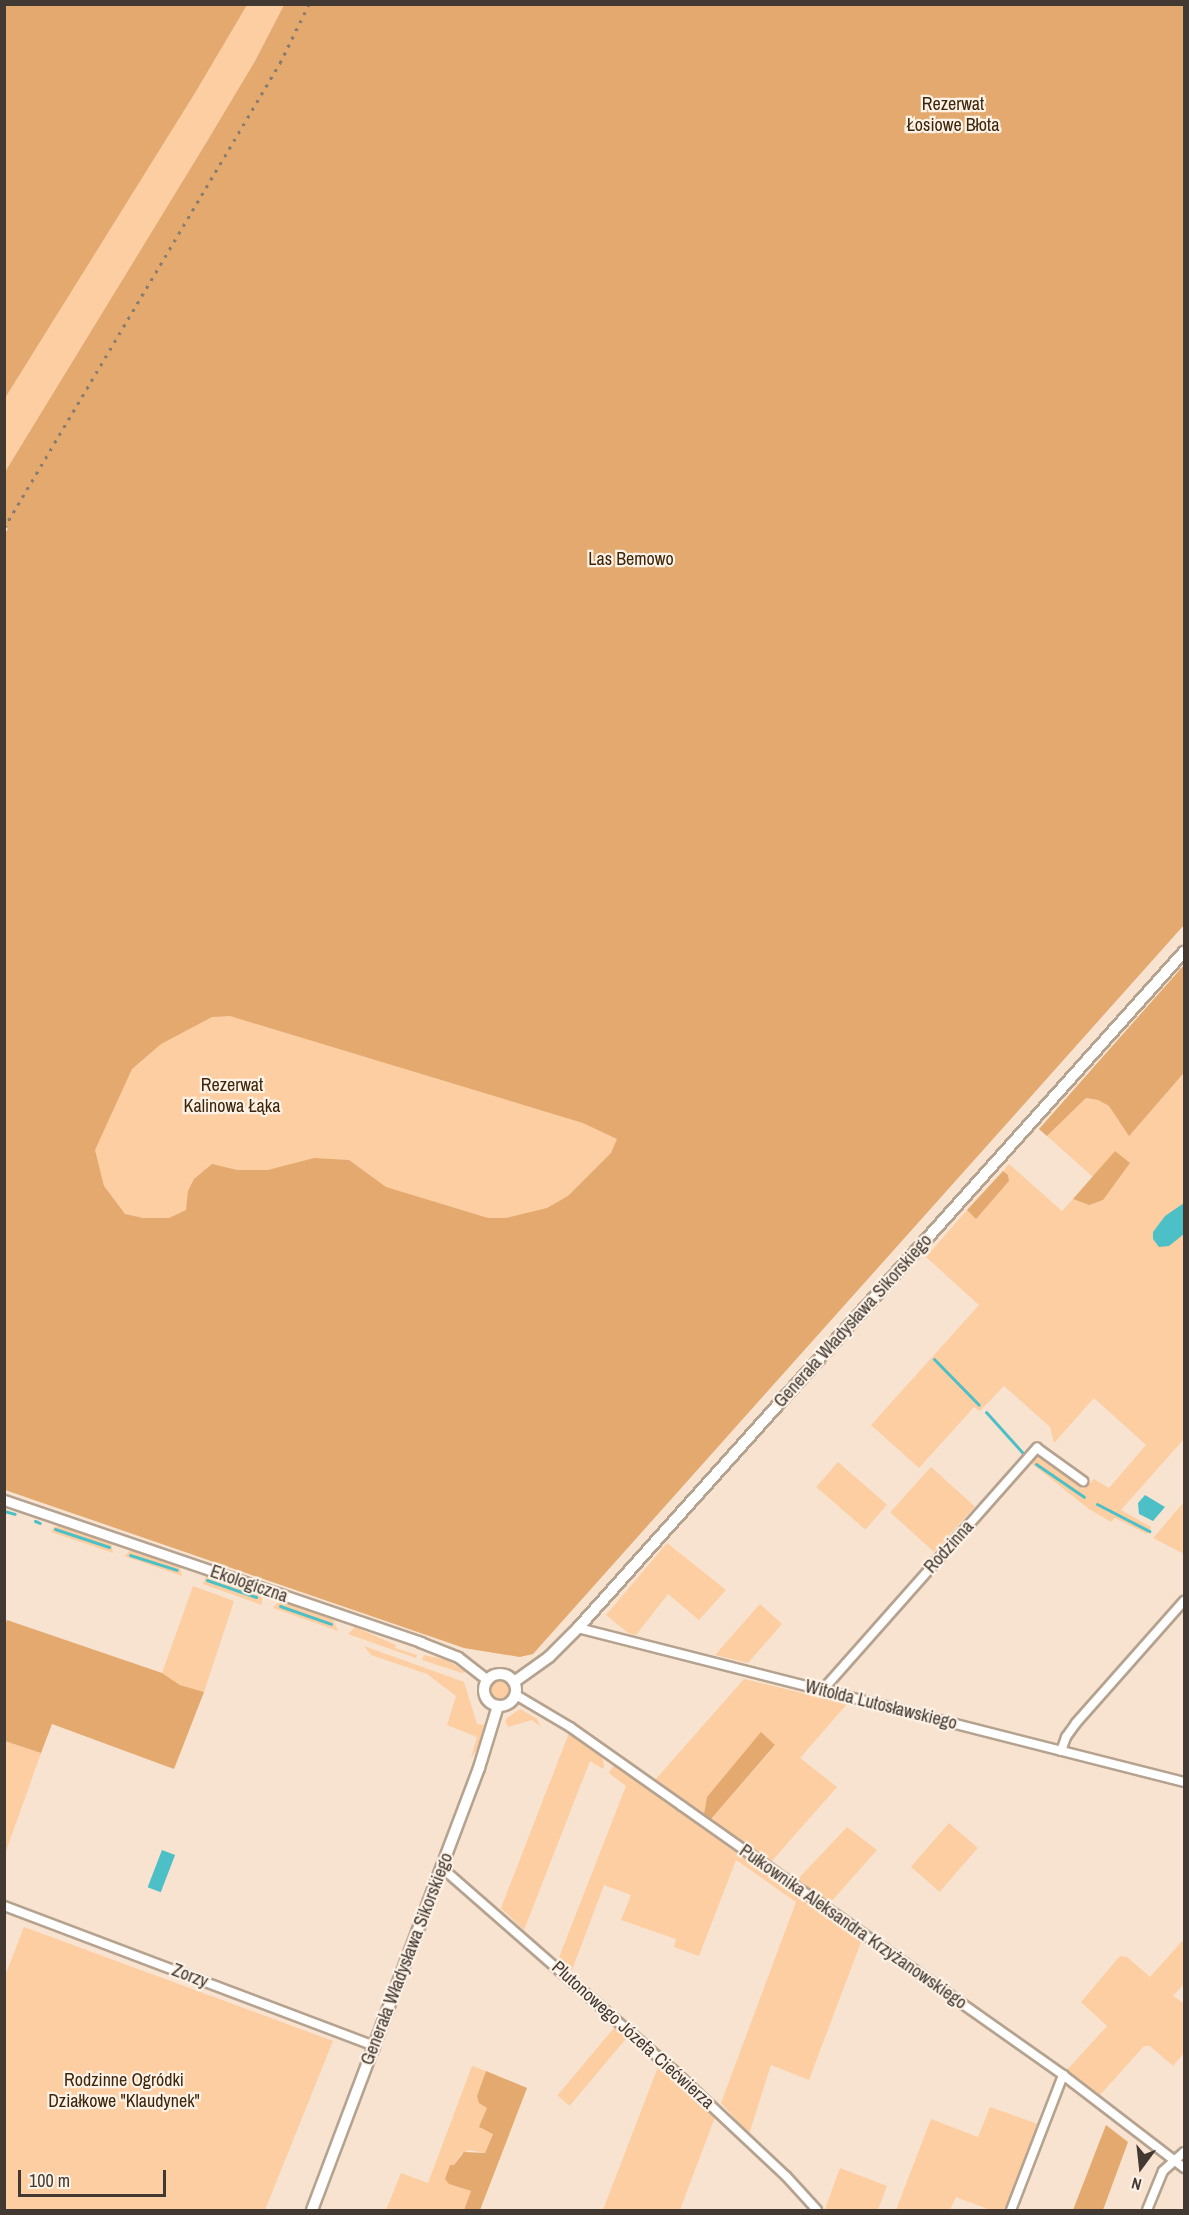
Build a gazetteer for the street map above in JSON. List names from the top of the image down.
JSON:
{
  "streets": {
    "main road": ["Generała Władysława Sikorskiego"],
    "street": [
      "Rodzinna",
      "Ekologiczna",
      "Witolda Lutosławskiego",
      "Pułkownika Aleksandra Krzyżanowskiego",
      "Zorzy",
      "Plutonowego Józefa Ciećwierza"
    ]
  },
  "crossings": [
    ["Generała Władysława Sikorskiego", "Ekologiczna"],
    ["Generała Władysława Sikorskiego", "Witolda Lutosławskiego"],
    ["Generała Władysława Sikorskiego", "Pułkownika Aleksandra Krzyżanowskiego"],
    ["Generała Władysława Sikorskiego", "Zorzy"],
    ["Generała Władysława Sikorskiego", "Plutonowego Józefa Ciećwierza"],
    ["Rodzinna", "Witolda Lutosławskiego"],
    ["Ekologiczna", "Pułkownika Aleksandra Krzyżanowskiego"]
  ],
  "parks": [
    "Rezerwat Łosiowe Błota",
    "Las Bemowo",
    "Rezerwat Kalinowa Łąka",
    "Rodzinne Ogródki Działkowe \"Klaudynek\""
  ],
  "scale_bar": "100 m",
  "north": "bottom"
}
